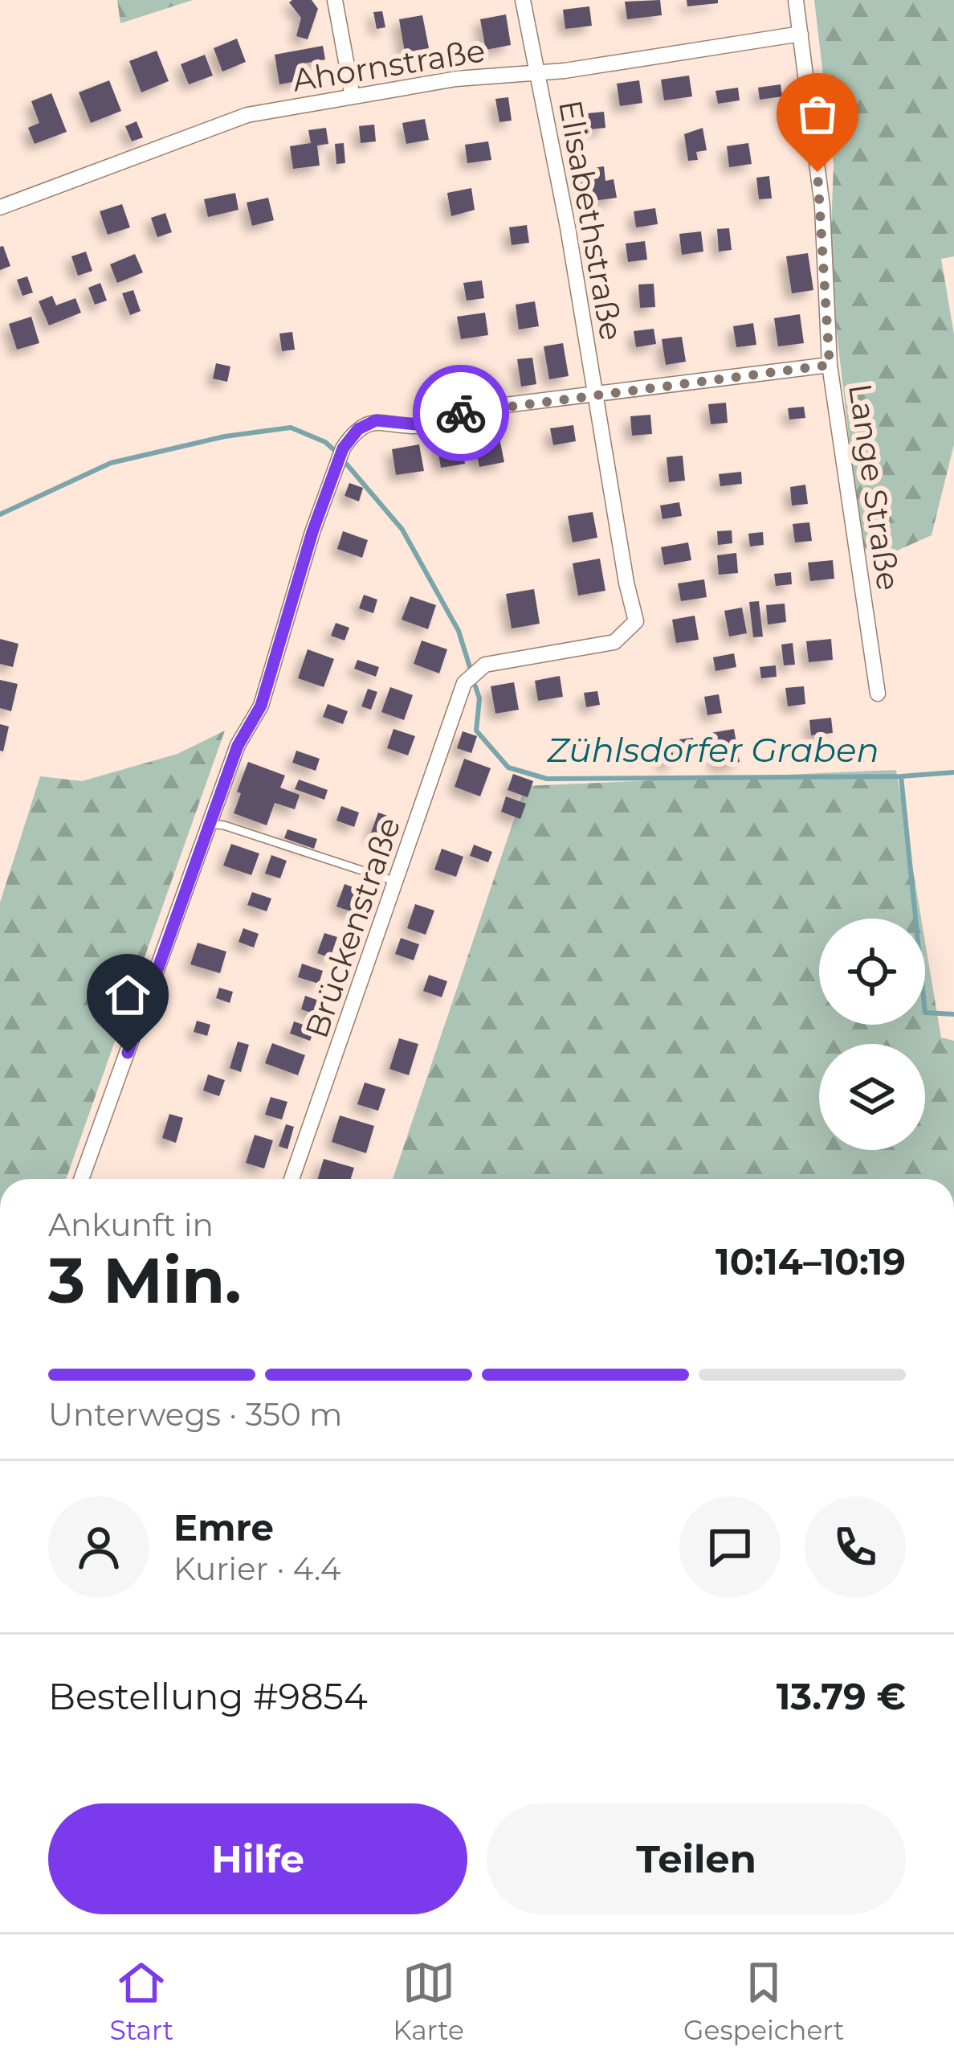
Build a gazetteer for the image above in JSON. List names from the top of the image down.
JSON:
{
  "streets": {
    "street": [
      "Ahornstraße",
      "Elisabethstraße",
      "Lange Straße",
      "Brückenstraße"
    ]
  },
  "crossings": [
    ["Ahornstraße", "Elisabethstraße"],
    ["Ahornstraße", "Lange Straße"],
    ["Elisabethstraße", "Brückenstraße"]
  ],
  "water": ["Zühlsdorfer Graben"],
  "page": {
    "heading": ["3 Min.", "Ankunft in", "10:14–10:19"],
    "panel": [
      "Emre",
      "Kurier · 4.4",
      "Bestellung #9854",
      "13.79 €"
    ],
    "bar": "Unterwegs · 350 m",
    "buttons": ["Hilfe", "Teilen"],
    "tabs": ["Start", "Karte", "Gespeichert"]
  }
}
